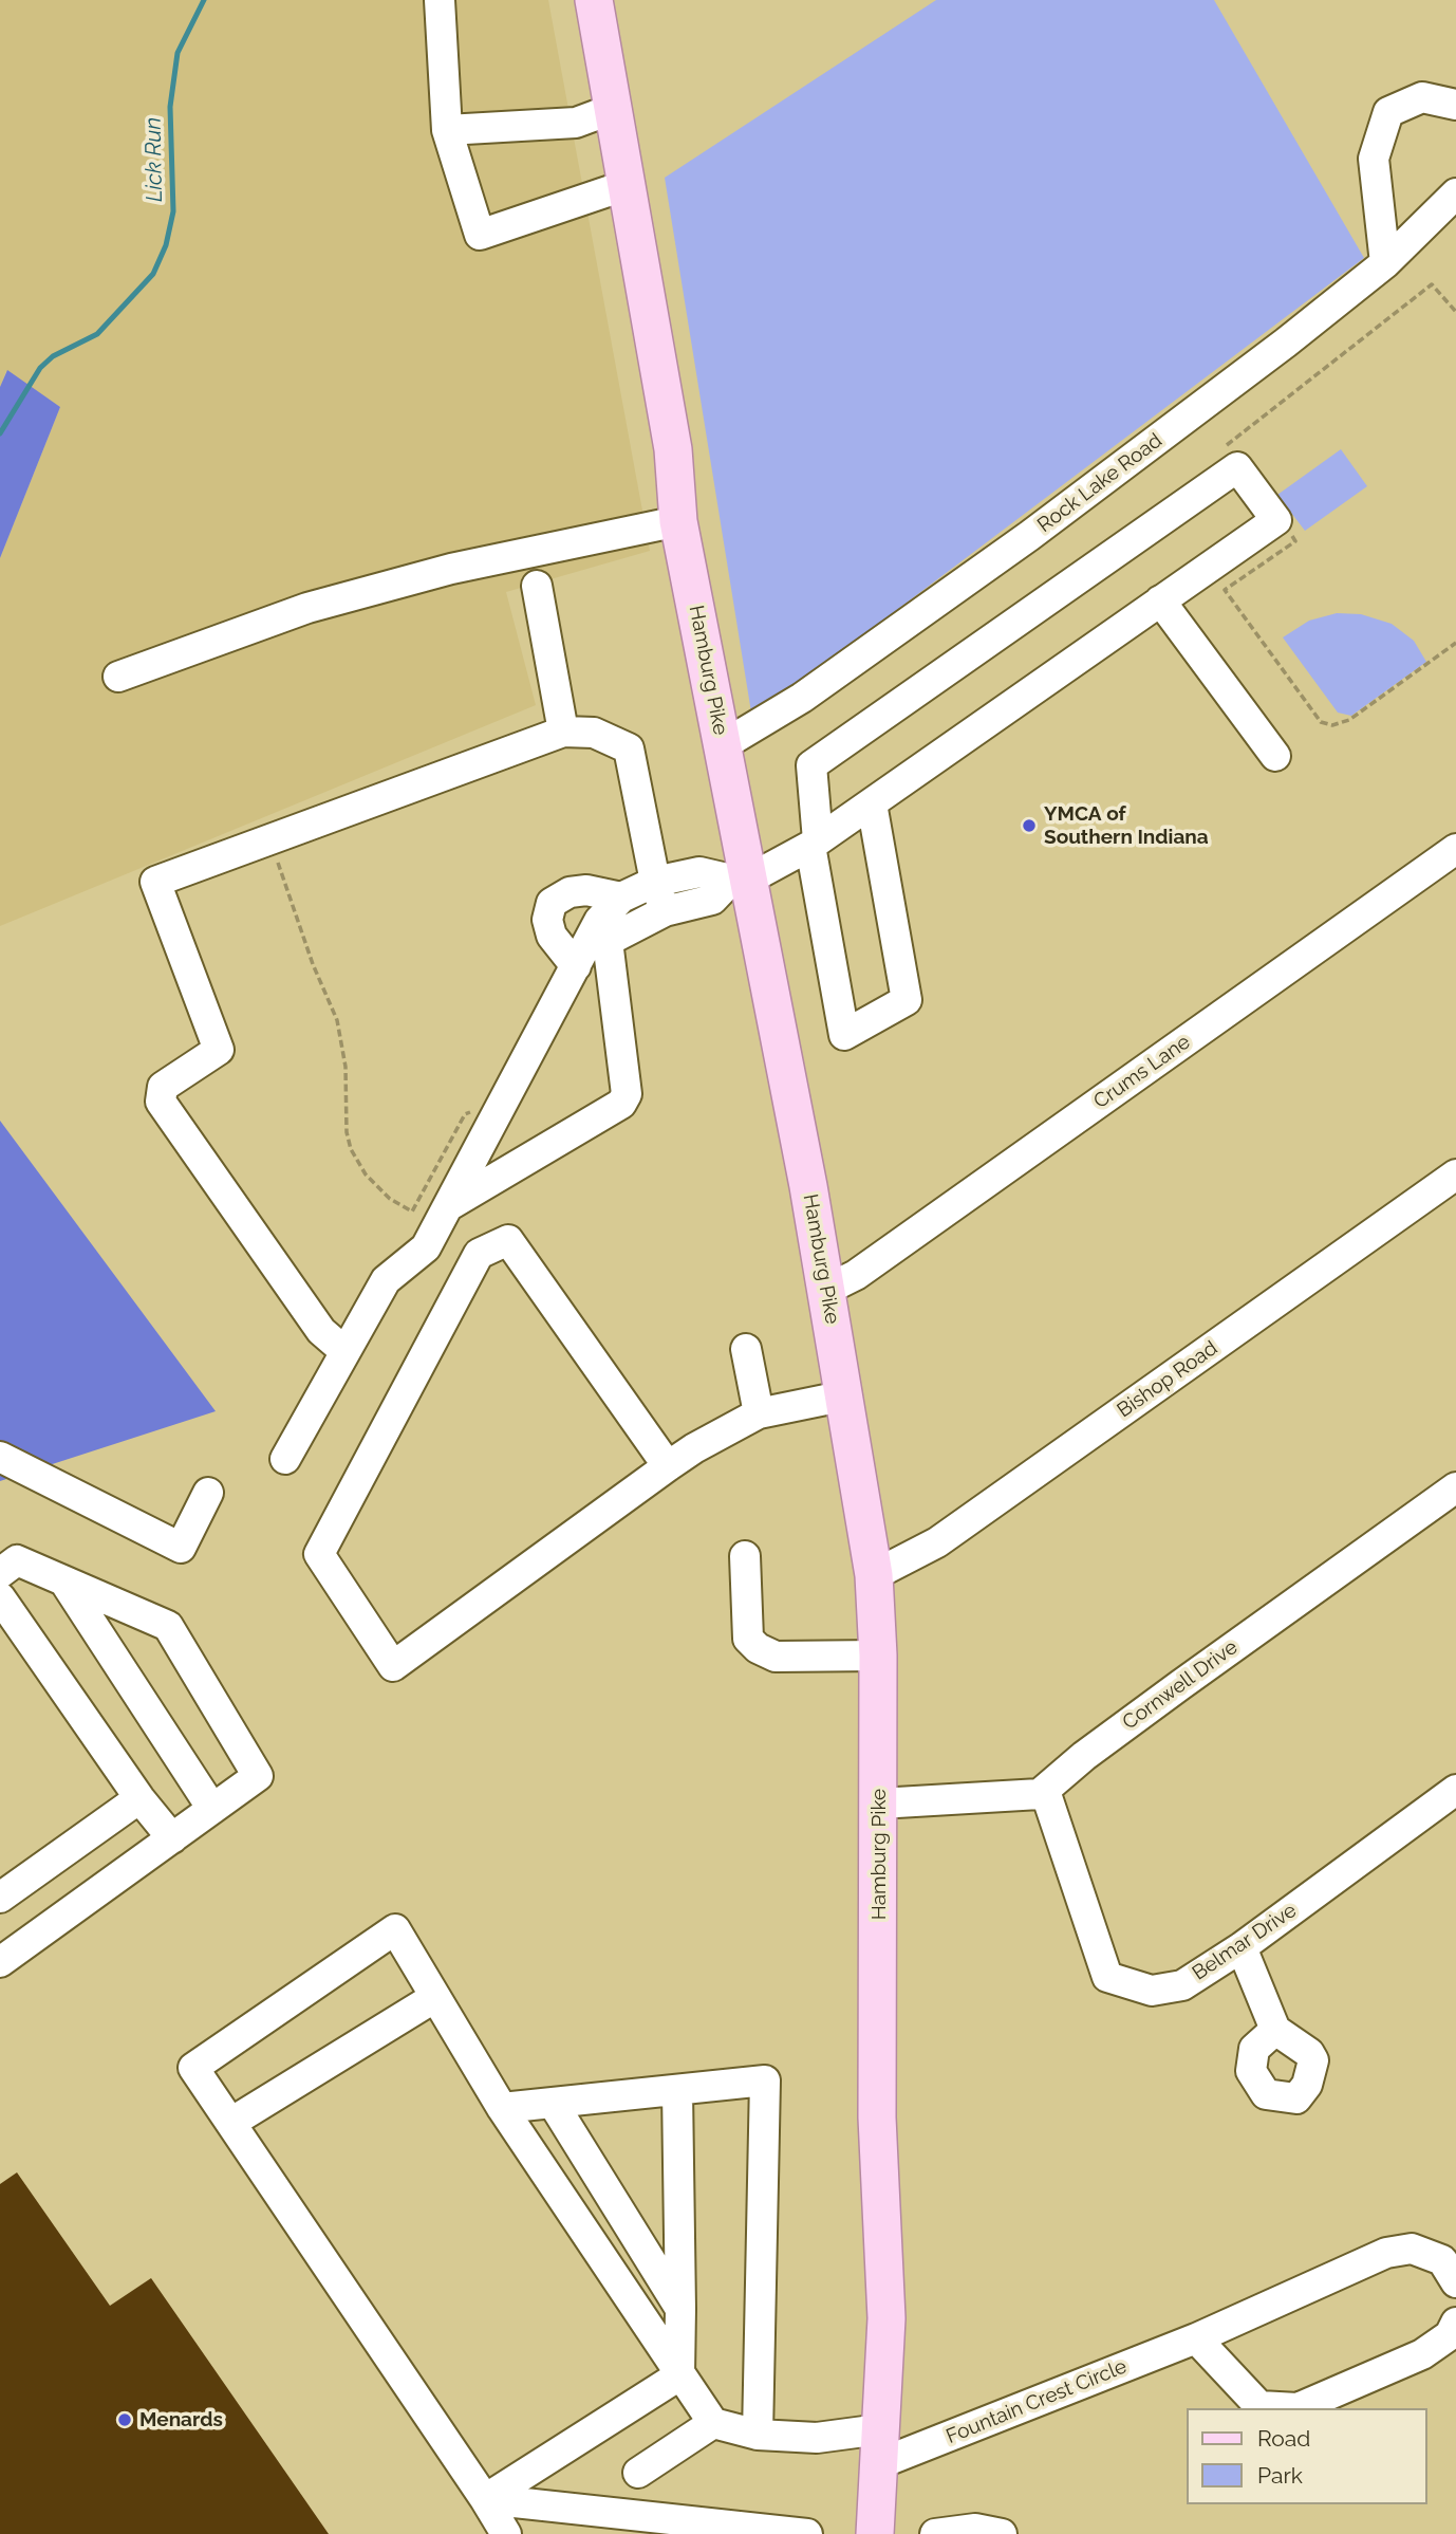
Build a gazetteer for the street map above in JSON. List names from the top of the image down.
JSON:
{
  "streets": {
    "main road": ["Hamburg Pike"],
    "street": [
      "Rock Lake Road",
      "Crums Lane",
      "Bishop Road",
      "Cornwell Drive",
      "Belmar Drive",
      "Fountain Crest Circle"
    ]
  },
  "crossings": [
    ["Rock Lake Road", "Hamburg Pike"],
    ["Hamburg Pike", "Crums Lane"],
    ["Hamburg Pike", "Bishop Road"],
    ["Hamburg Pike", "Fountain Crest Circle"],
    ["Cornwell Drive", "Belmar Drive"]
  ],
  "water": ["Lick Run"],
  "places": ["YMCA of Southern Indiana", "Menards"],
  "legend": ["Road", "Park"]
}
